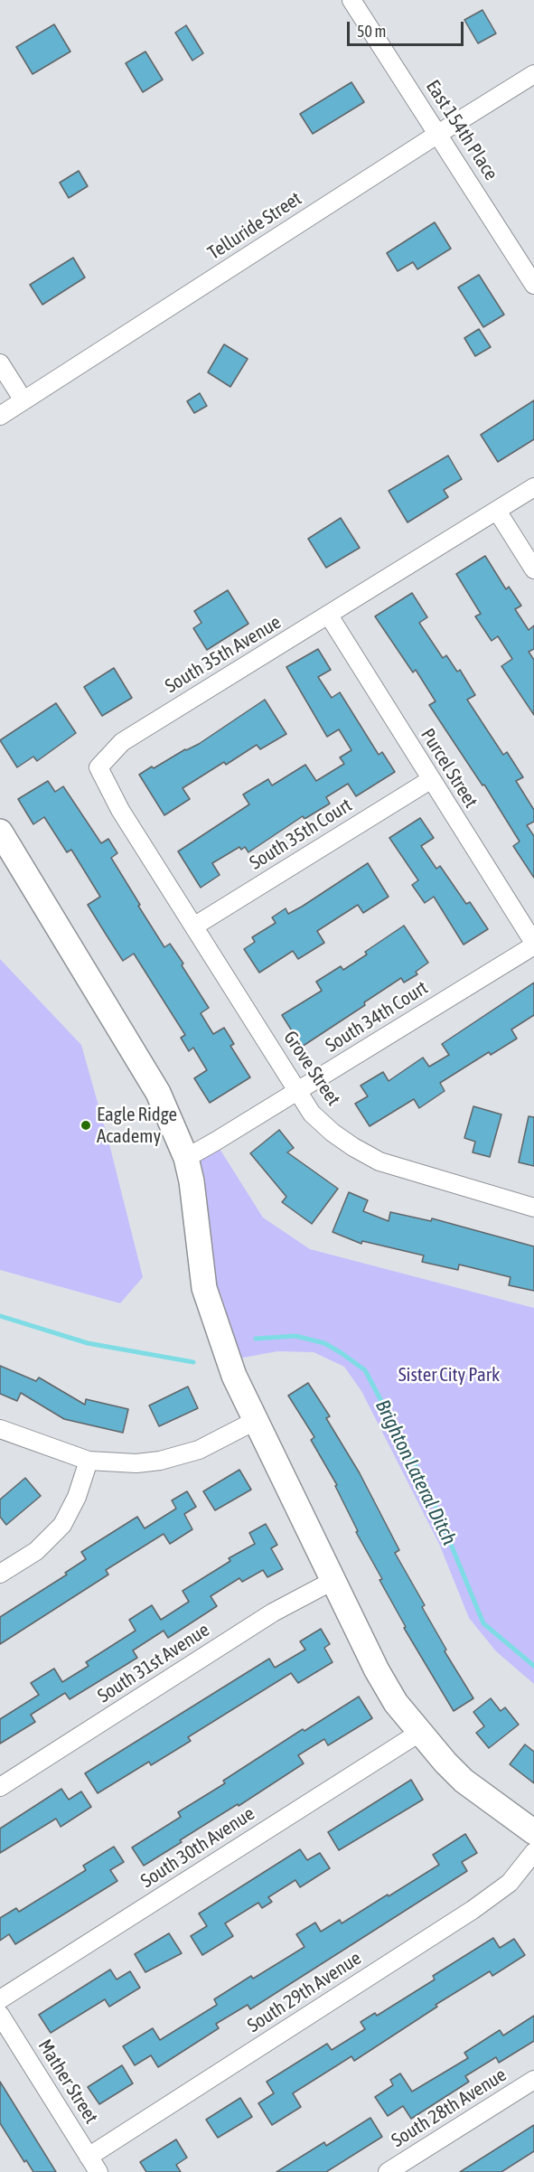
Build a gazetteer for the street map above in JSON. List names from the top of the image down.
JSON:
{
  "streets": {
    "street": [
      "East 154th Place",
      "Telluride Street",
      "South 35th Avenue",
      "Purcel Street",
      "South 35th Court",
      "South 34th Court",
      "Grove Street",
      "South 31st Avenue",
      "South 30th Avenue",
      "South 29th Avenue",
      "Mather Street",
      "South 28th Avenue"
    ]
  },
  "crossings": [
    ["East 154th Place", "Telluride Street"],
    ["South 35th Avenue", "Purcel Street"],
    ["South 35th Avenue", "South 35th Court"],
    ["South 35th Avenue", "Grove Street"],
    ["Purcel Street", "South 35th Court"],
    ["Purcel Street", "South 34th Court"],
    ["South 35th Court", "Grove Street"],
    ["South 34th Court", "Grove Street"],
    ["South 29th Avenue", "Mather Street"]
  ],
  "water": ["Brighton Lateral Ditch"],
  "parks": ["Sister City Park"],
  "places": ["Eagle Ridge Academy"],
  "scale_bar": "50 m"
}
